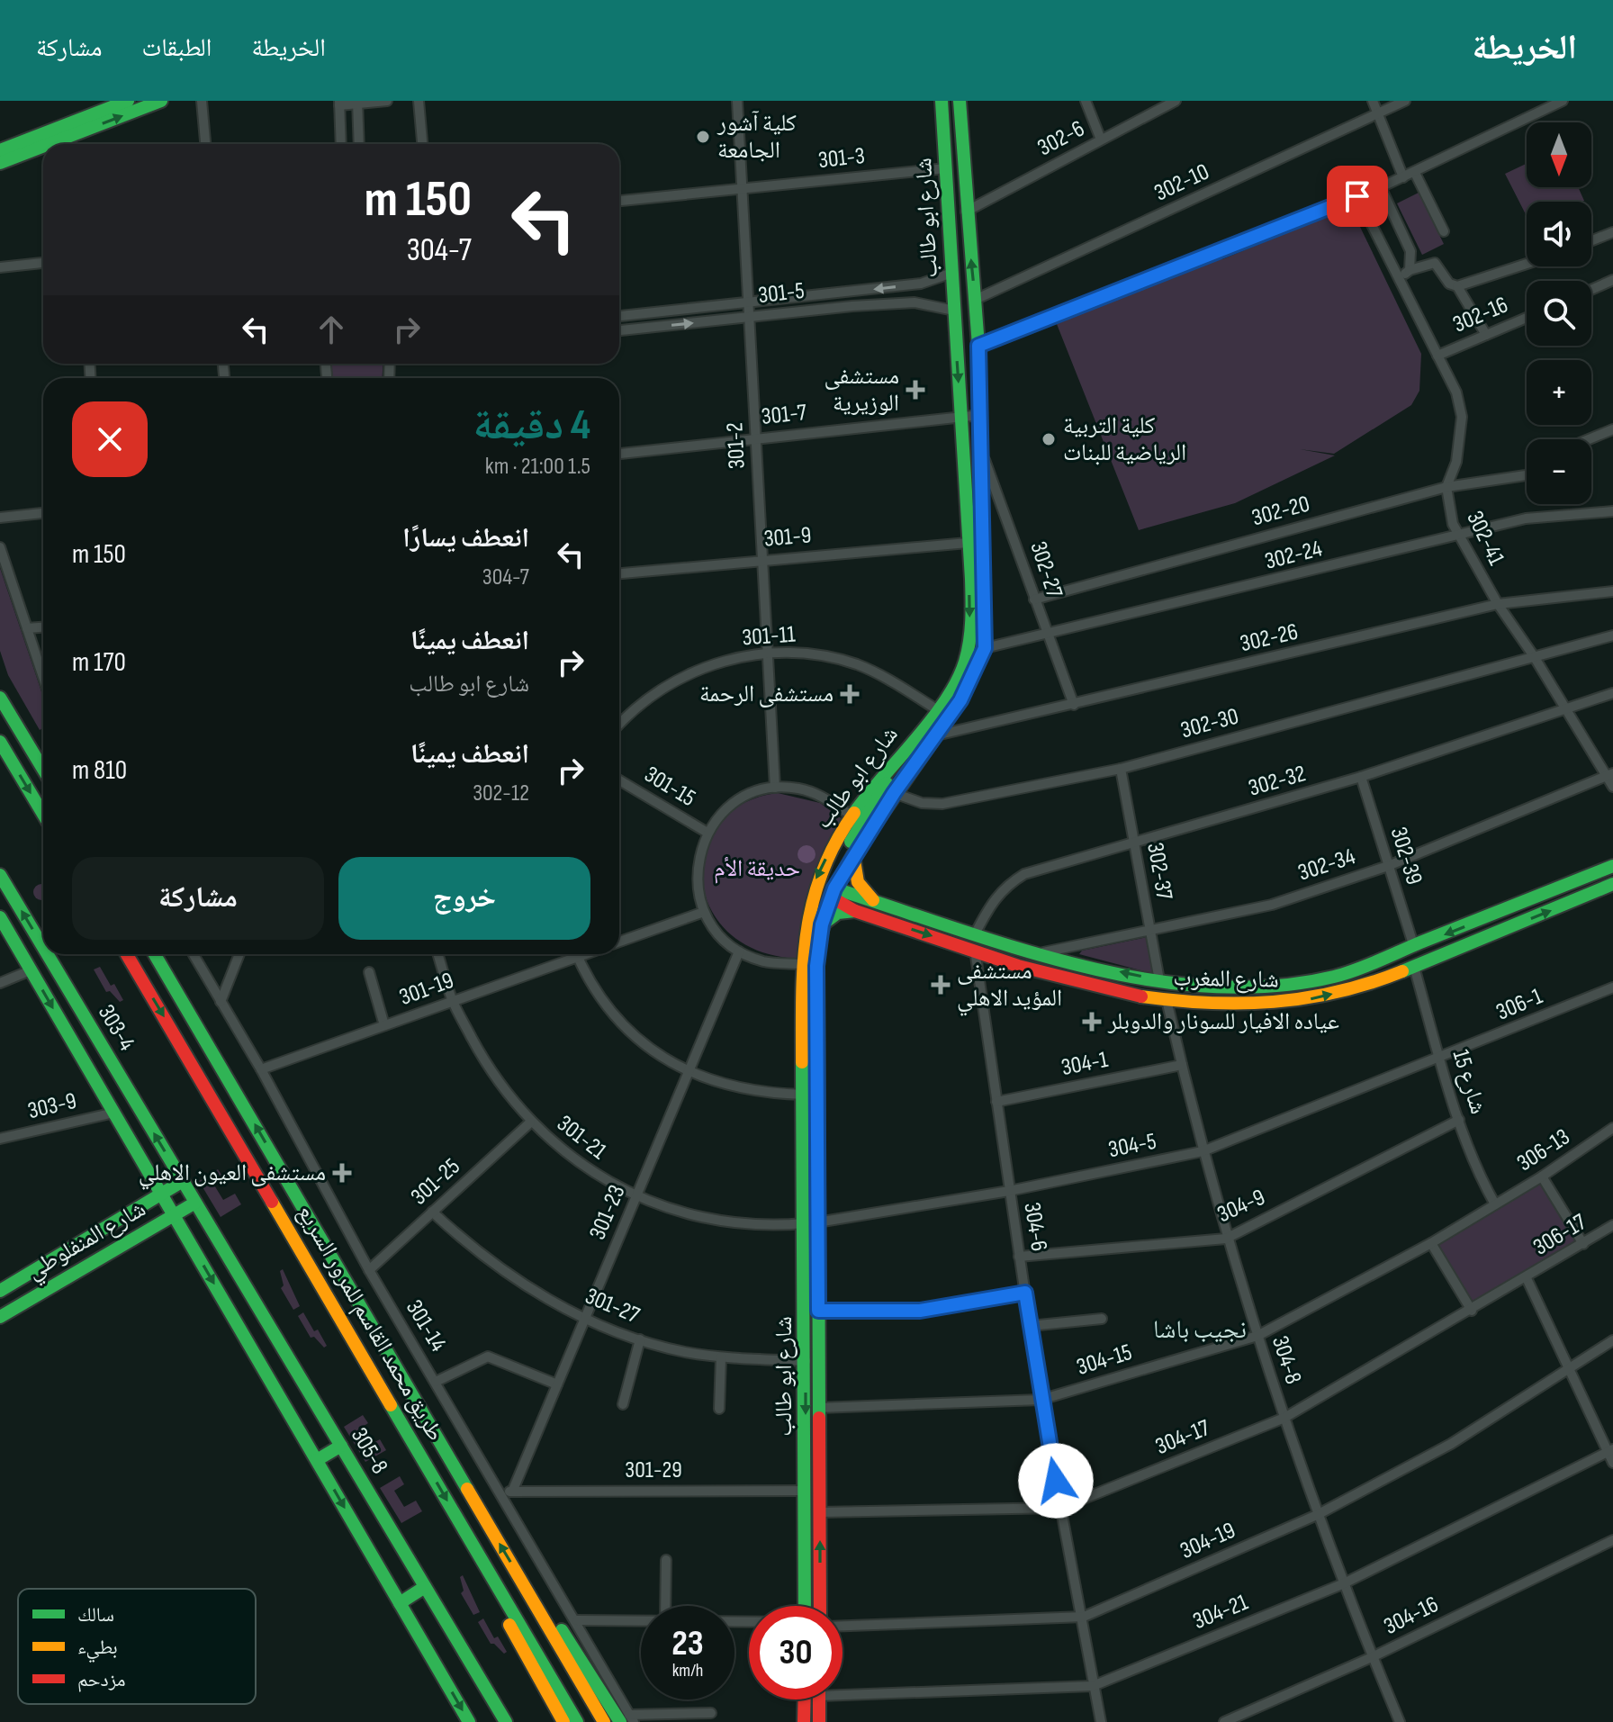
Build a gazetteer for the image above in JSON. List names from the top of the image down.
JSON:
{
  "streets": {
    "main road": [
      "شارع ابو طالب",
      "شارع المغرب",
      "303-4",
      "شارع المنفلوطي",
      "طريق محمد القاسم للمرور السريع",
      "305-8"
    ],
    "street": [
      "302-6",
      "301-3",
      "302-10",
      "301-5",
      "302-16",
      "301-7",
      "301-2",
      "302-20",
      "301-9",
      "302-41",
      "302-24",
      "302-27",
      "301-11",
      "302-26",
      "302-30",
      "302-32",
      "301-15",
      "302-39",
      "302-34",
      "302-37",
      "301-19",
      "306-1",
      "304-1",
      "شارع 15",
      "303-9",
      "301-21",
      "304-5",
      "306-13",
      "301-25",
      "304-9",
      "301-23",
      "304-6",
      "306-17",
      "301-27",
      "301-14",
      "304-15",
      "304-8",
      "304-17",
      "301-29",
      "304-19",
      "304-21",
      "304-16"
    ]
  },
  "crossings": [
    ["302-6", "شارع ابو طالب"],
    ["301-3", "شارع ابو طالب"],
    ["301-3", "301-2"],
    ["302-10", "شارع ابو طالب"],
    ["شارع ابو طالب", "301-5"],
    ["شارع ابو طالب", "301-7"],
    ["شارع ابو طالب", "301-9"],
    ["شارع ابو طالب", "302-24"],
    ["شارع ابو طالب", "302-27"],
    ["شارع ابو طالب", "301-11"],
    ["شارع ابو طالب", "302-26"],
    ["شارع ابو طالب", "302-30"],
    ["شارع ابو طالب", "شارع المغرب"],
    ["شارع ابو طالب", "301-21"],
    ["شارع ابو طالب", "304-5"],
    ["شارع ابو طالب", "301-27"],
    ["شارع ابو طالب", "304-15"],
    ["شارع ابو طالب", "304-17"],
    ["شارع ابو طالب", "301-29"],
    ["301-5", "301-2"],
    ["302-16", "302-41"],
    ["301-7", "301-2"],
    ["301-2", "301-9"],
    ["301-2", "301-11"],
    ["302-20", "302-41"],
    ["302-20", "302-27"],
    ["302-41", "302-24"],
    ["302-41", "302-26"],
    ["302-41", "302-30"],
    ["302-41", "302-32"],
    ["302-41", "302-34"],
    ["302-24", "302-27"],
    ["302-27", "302-26"],
    ["302-30", "302-37"],
    ["302-32", "302-39"],
    ["302-32", "302-37"],
    ["302-32", "شارع المغرب"],
    ["302-39", "302-34"],
    ["302-39", "شارع المغرب"],
    ["302-34", "302-37"],
    ["302-34", "شارع المغرب"],
    ["302-37", "شارع المغرب"],
    ["شارع المغرب", "شارع 15"],
    ["شارع المغرب", "304-6"],
    ["شارع المغرب", "304-8"],
    ["301-19", "301-21"],
    ["301-19", "301-14"],
    ["306-1", "شارع 15"],
    ["306-1", "304-5"],
    ["303-4", "303-9"],
    ["303-4", "شارع المنفلوطي"],
    ["303-4", "305-8"],
    ["304-1", "304-6"],
    ["304-1", "304-8"],
    ["شارع 15", "304-5"],
    ["شارع 15", "306-13"],
    ["شارع 15", "304-9"],
    ["شارع 15", "304-15"],
    ["301-21", "304-5"],
    ["301-21", "301-25"],
    ["301-21", "301-23"],
    ["304-5", "304-6"],
    ["304-5", "304-8"],
    ["306-13", "304-15"],
    ["301-25", "301-27"],
    ["301-25", "301-14"],
    ["304-9", "304-6"],
    ["304-9", "304-8"],
    ["301-23", "301-27"],
    ["301-23", "301-29"],
    ["304-6", "304-15"],
    ["304-6", "304-17"],
    ["304-6", "304-19"],
    ["304-6", "304-21"],
    ["306-17", "304-17"],
    ["شارع المنفلوطي", "305-8"],
    ["301-14", "301-29"],
    ["304-15", "304-8"],
    ["304-8", "304-17"],
    ["304-8", "304-19"],
    ["304-8", "304-21"],
    ["304-8", "304-16"]
  ],
  "districts": ["نجيب باشا"],
  "parks": ["حديقة الأم"],
  "places": {
    "other": ["كلية آشور الجامعة", "كلية التربية الرياضية للبنات"],
    "health": [
      "مستشفى الوزيرية",
      "مستشفى الرحمة",
      "مستشفى المؤيد الاهلي",
      "عياده الافيار للسونار والدوبلر",
      "مستشفى العيون الاهلي"
    ]
  },
  "legend": ["سالك", "بطيء", "مزدحم"],
  "north": "bottom",
  "page": {
    "header": "الخريطة",
    "nav": ["الخريطة", "الطبقات", "مشاركة"],
    "map_buttons": ["+", "−"],
    "turn": ["150 m", "304-7"],
    "heading": ["4 دقيقة", "1.5 km · 21:00"],
    "list": [
      {
        "name": "انعطف يسارًا",
        "note": "304-7",
        "value": "150 m"
      },
      {
        "name": "انعطف يمينًا",
        "note": "شارع ابو طالب",
        "value": "170 m"
      },
      {
        "name": "انعطف يمينًا",
        "note": "302-12",
        "value": "810 m"
      }
    ],
    "buttons": ["خروج", "مشاركة"],
    "speed": "23 km/h",
    "limit": "30"
  }
}
